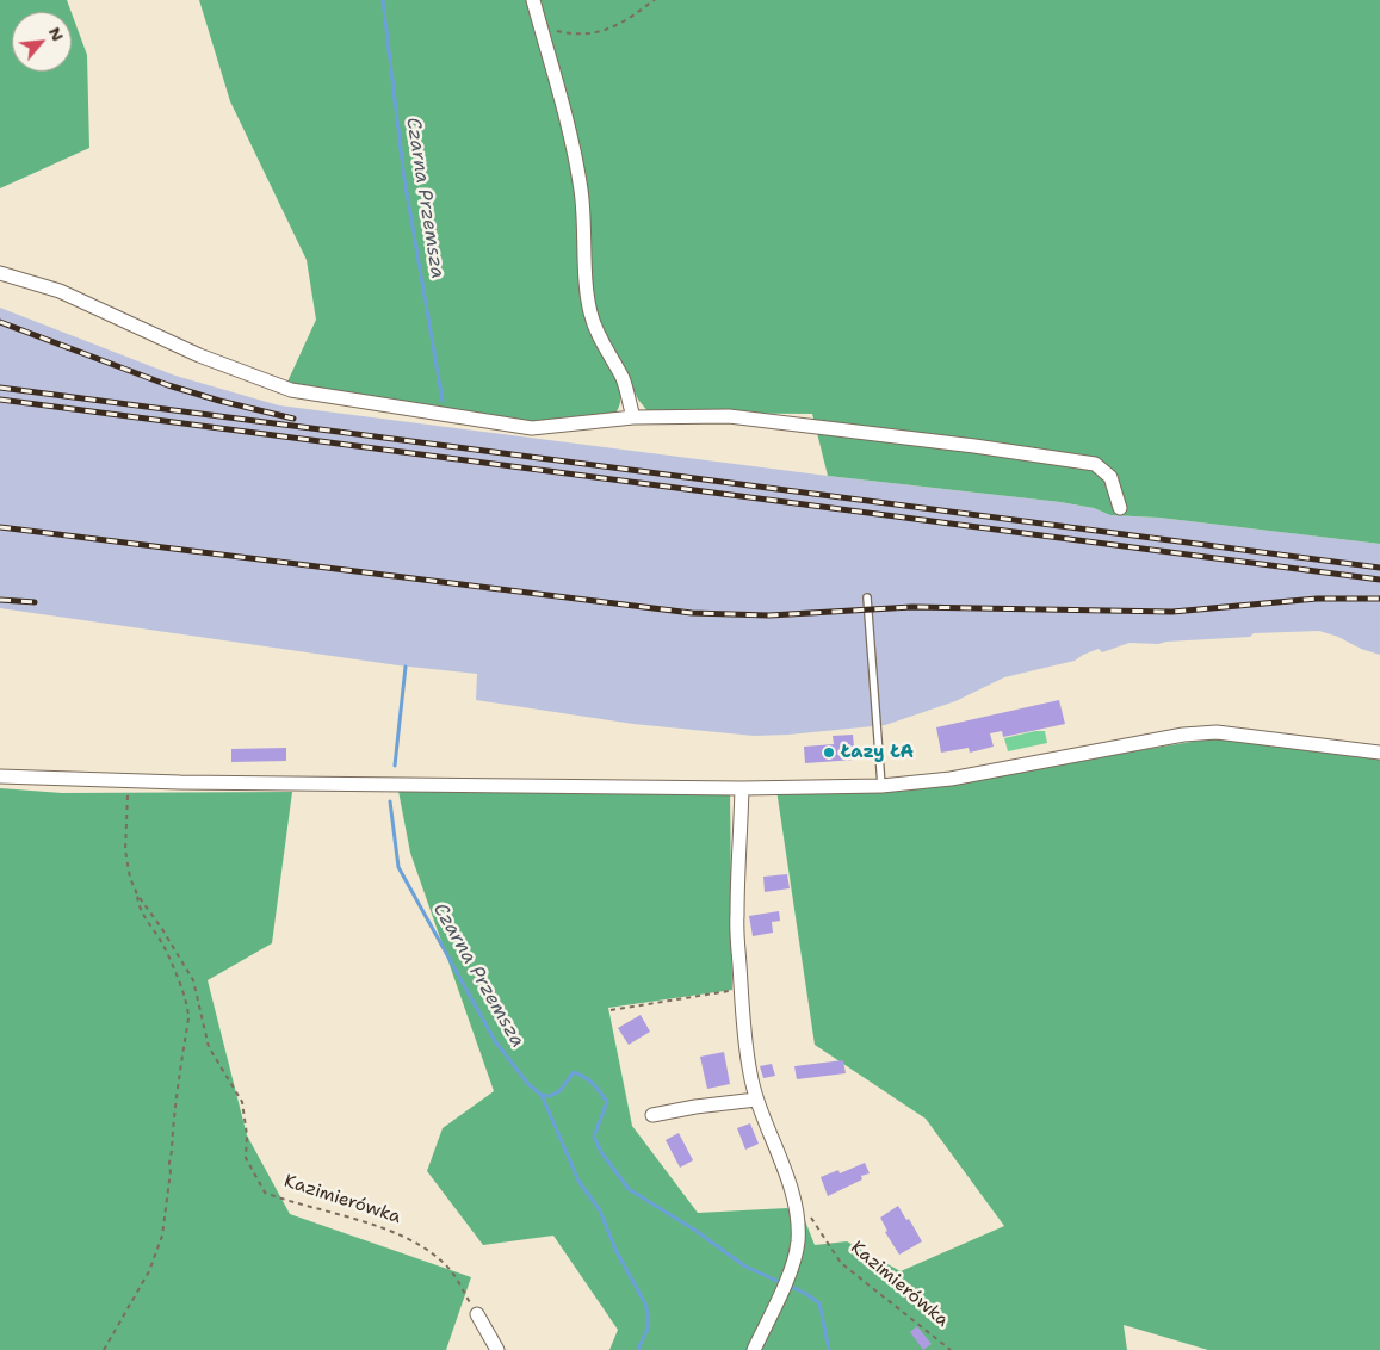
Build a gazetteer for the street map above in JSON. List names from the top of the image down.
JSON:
{
  "streets": {
    "path": ["Kazimierówka"]
  },
  "water": ["Czarna Przemsza"],
  "places": ["Łazy ŁA"],
  "north": "top right"
}
